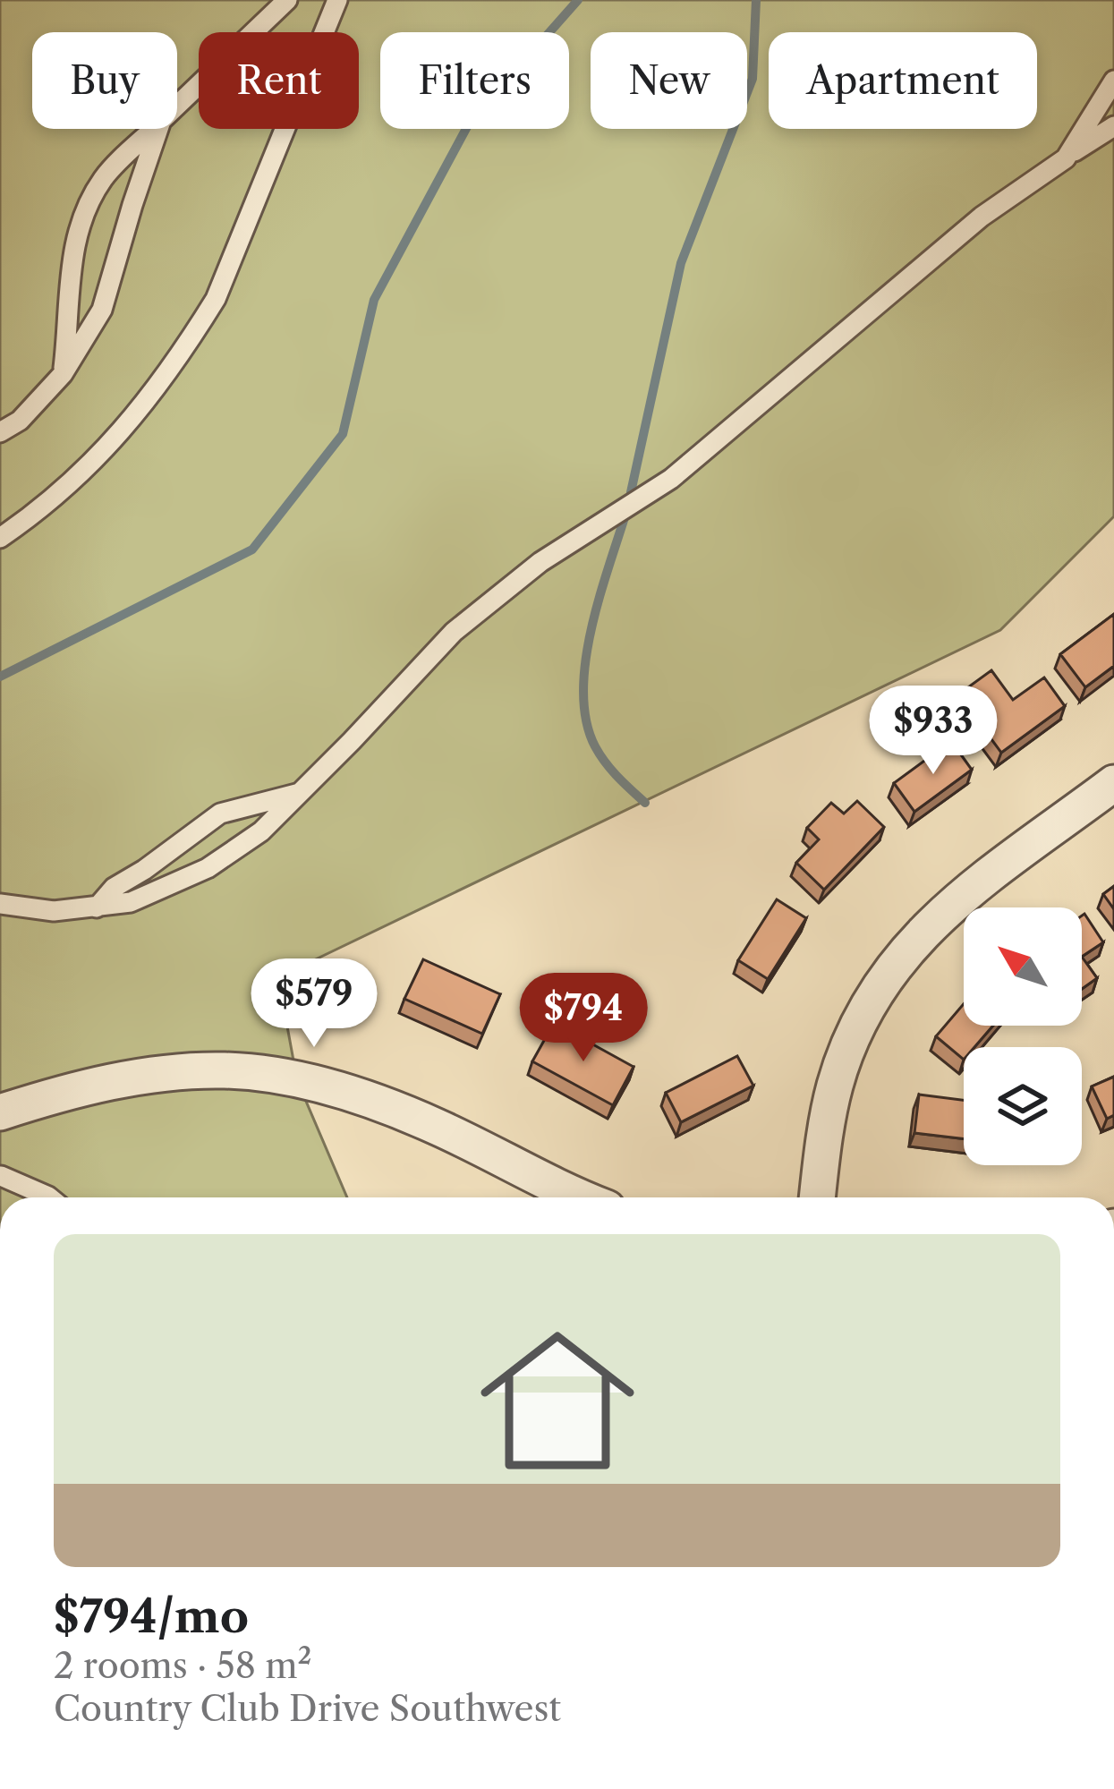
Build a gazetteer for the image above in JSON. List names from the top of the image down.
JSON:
{
  "north": "top left",
  "page": {
    "chip": [
      "Buy",
      "Rent",
      "Filters",
      "New",
      "Apartment"
    ],
    "price": ["$933", "$579", "$794"],
    "list": [
      {
        "name": "$794/mo",
        "note": "2 rooms · 58 m² · Country Club Drive Southwest"
      }
    ]
  }
}
